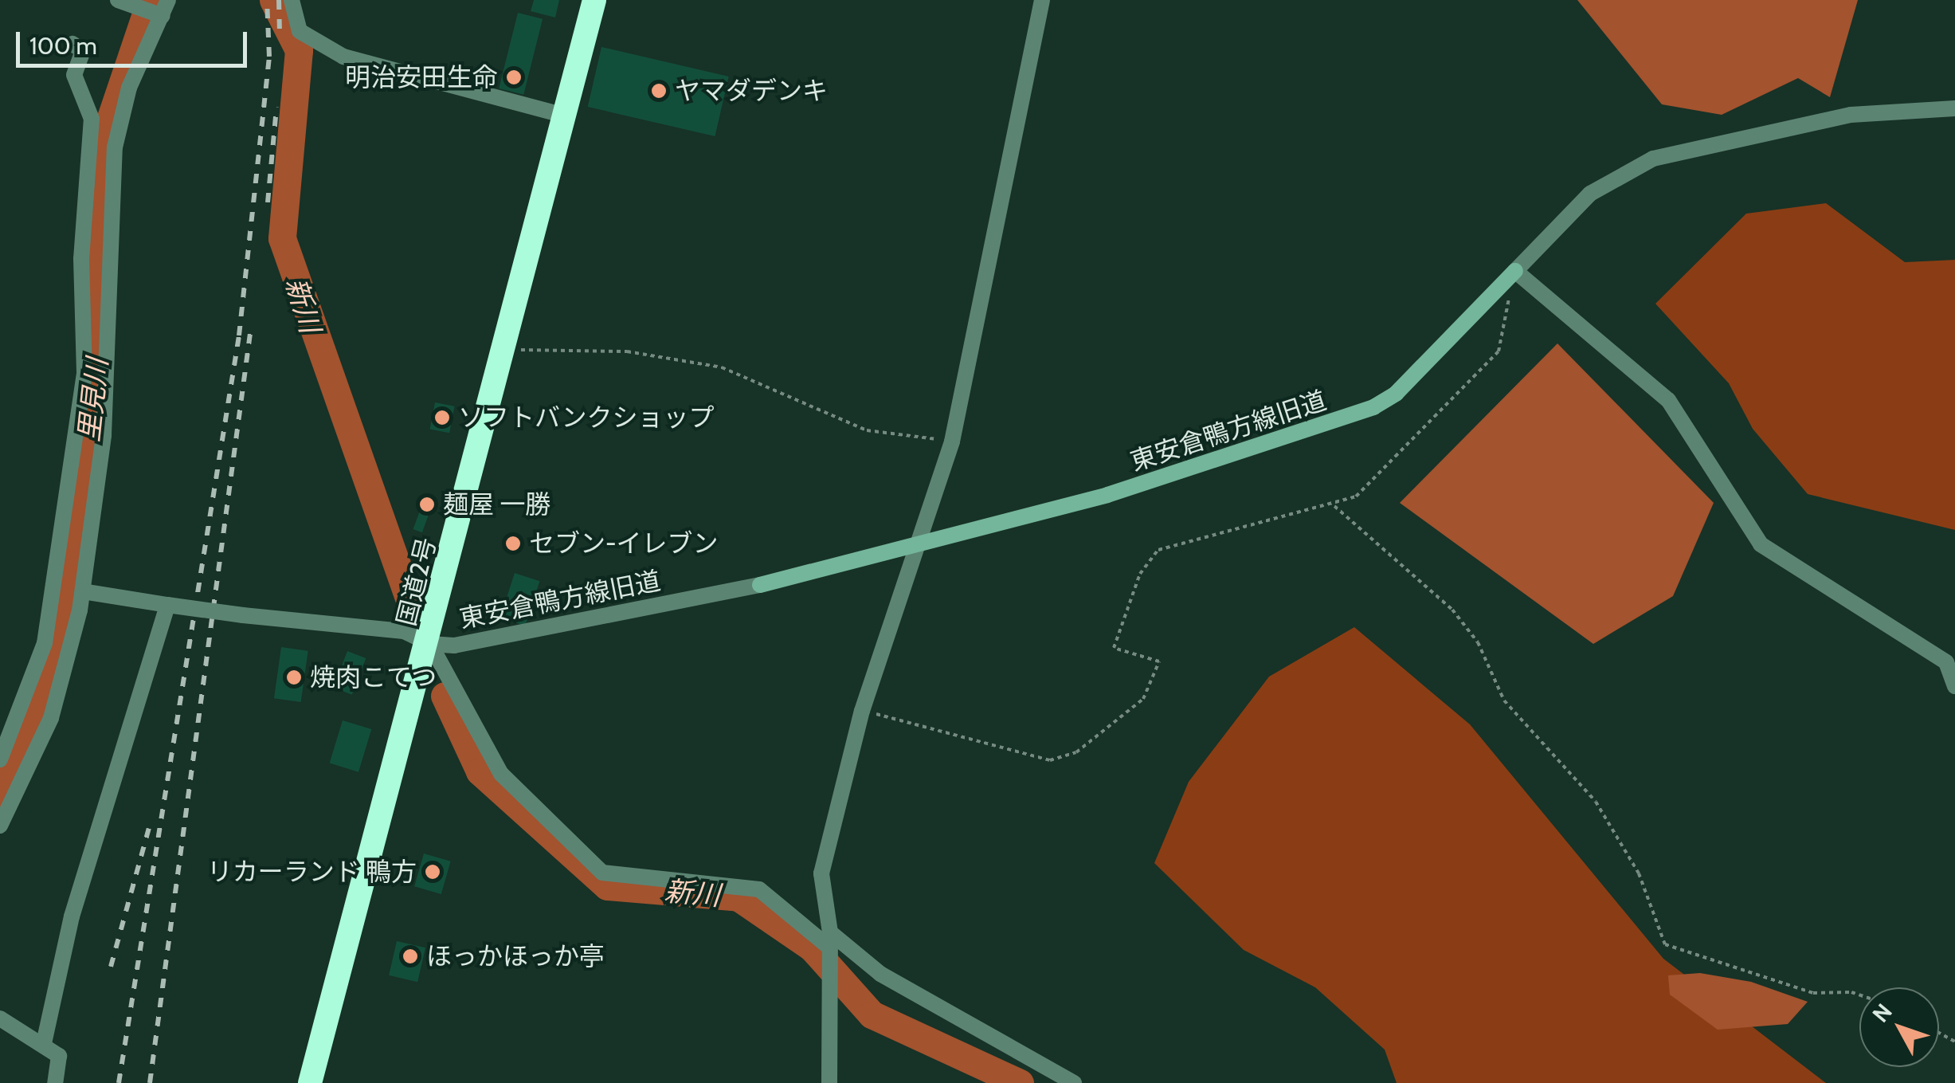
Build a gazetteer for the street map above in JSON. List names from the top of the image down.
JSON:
{
  "streets": {
    "highway": ["国道2号"],
    "street": ["東安倉鴨方線旧道"]
  },
  "crossings": [
    ["東安倉鴨方線旧道", "国道2号"]
  ],
  "water": ["新川", "里見川"],
  "places": [
    "明治安田生命",
    "ヤマダデンキ",
    "ソフトバンクショップ",
    "麺屋 一勝",
    "セブン-イレブン",
    "焼肉こてつ",
    "リカーランド 鴨方",
    "ほっかほっか亭"
  ],
  "scale_bar": "100 m",
  "north": "top left"
}
